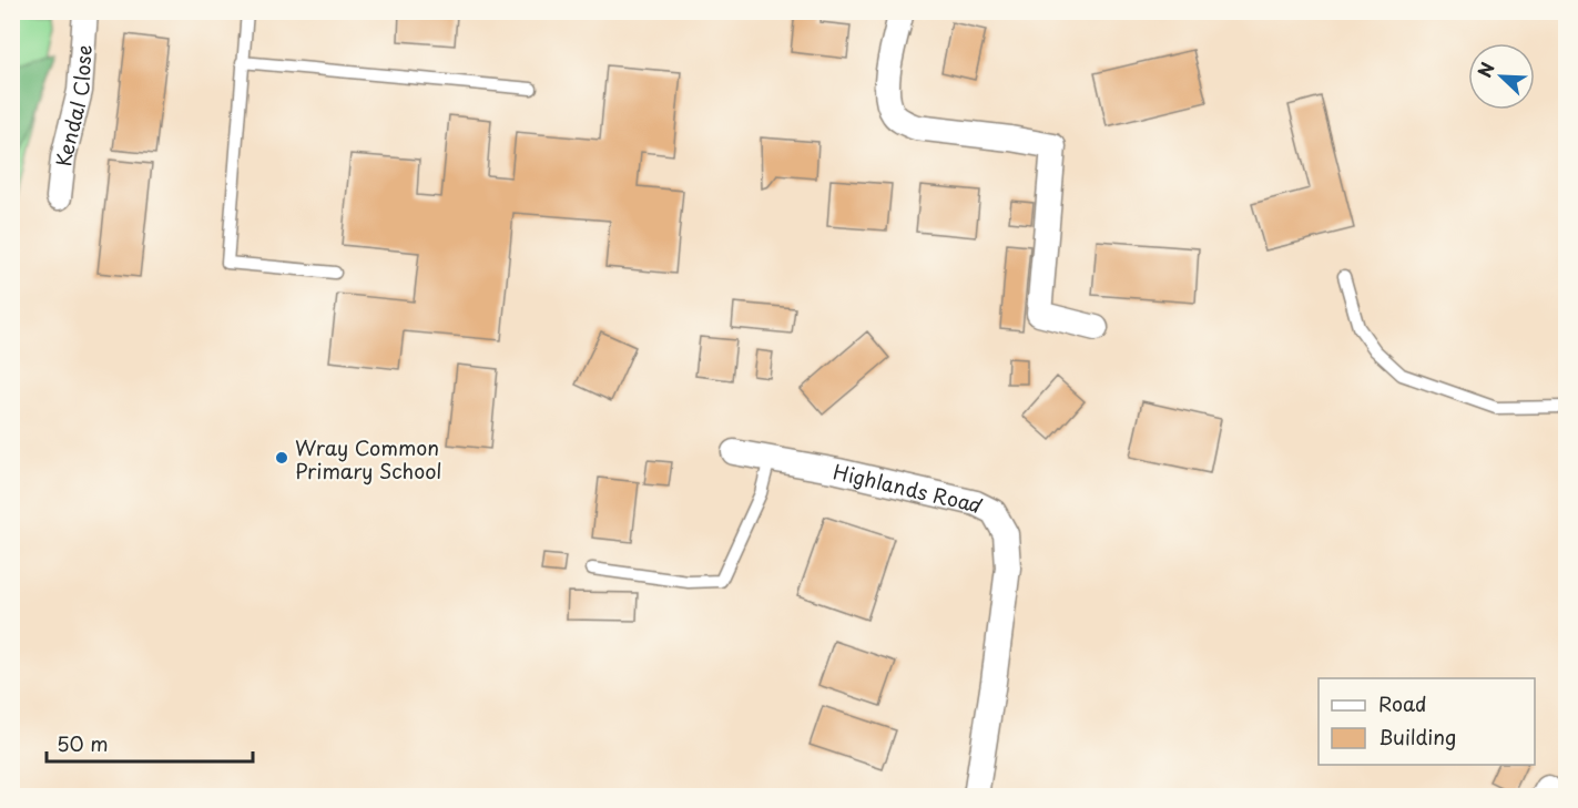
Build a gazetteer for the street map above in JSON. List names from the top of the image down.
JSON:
{
  "streets": {
    "street": ["Kendal Close", "Highlands Road"]
  },
  "places": ["Wray Common Primary School"],
  "legend": ["Road", "Building"],
  "scale_bar": "50 m",
  "north": "top left"
}
